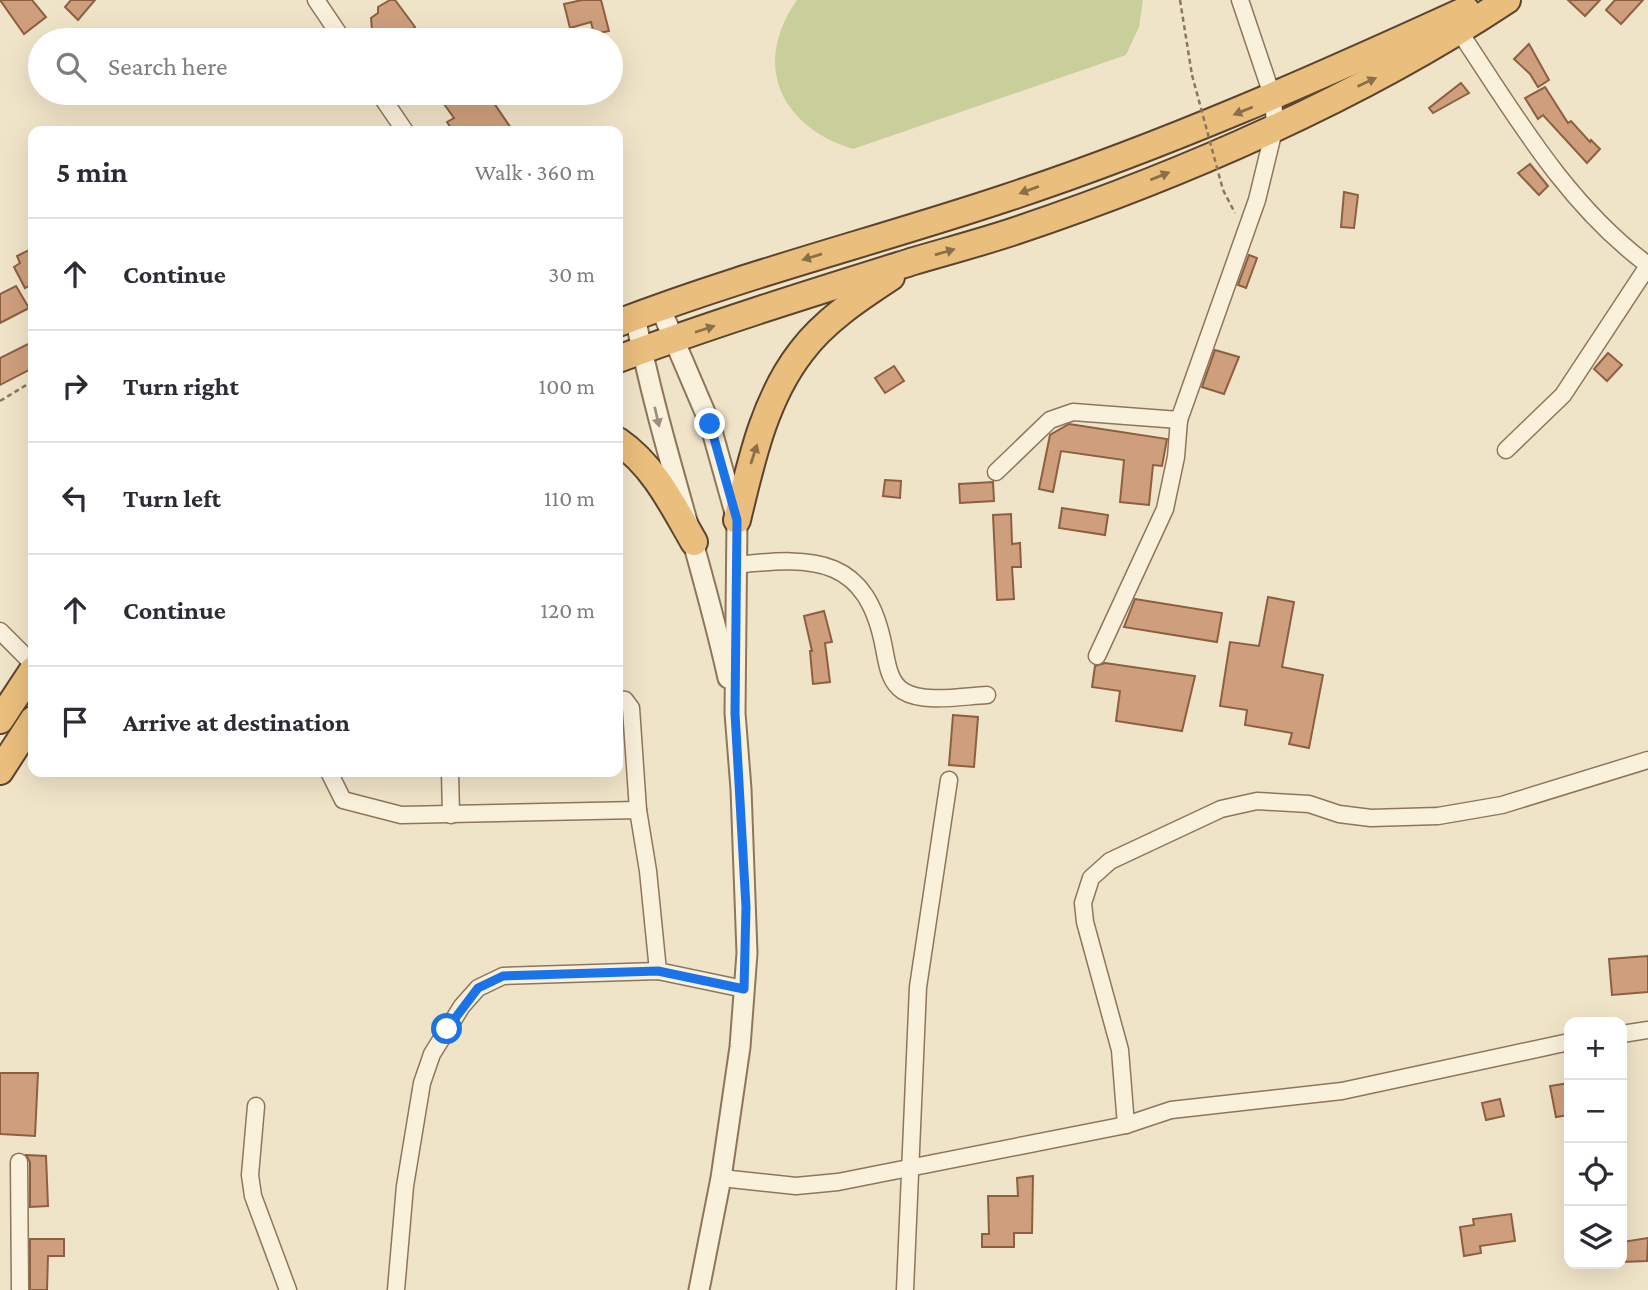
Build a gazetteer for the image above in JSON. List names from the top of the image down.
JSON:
{
  "page": {
    "search": "Search here",
    "heading": ["5 min", "Walk · 360 m"],
    "list": [
      ["Continue", "30 m"],
      ["Turn right", "100 m"],
      ["Turn left", "110 m"],
      ["Continue", "120 m"],
      "Arrive at destination"
    ],
    "map_buttons": ["+", "−"]
  }
}
